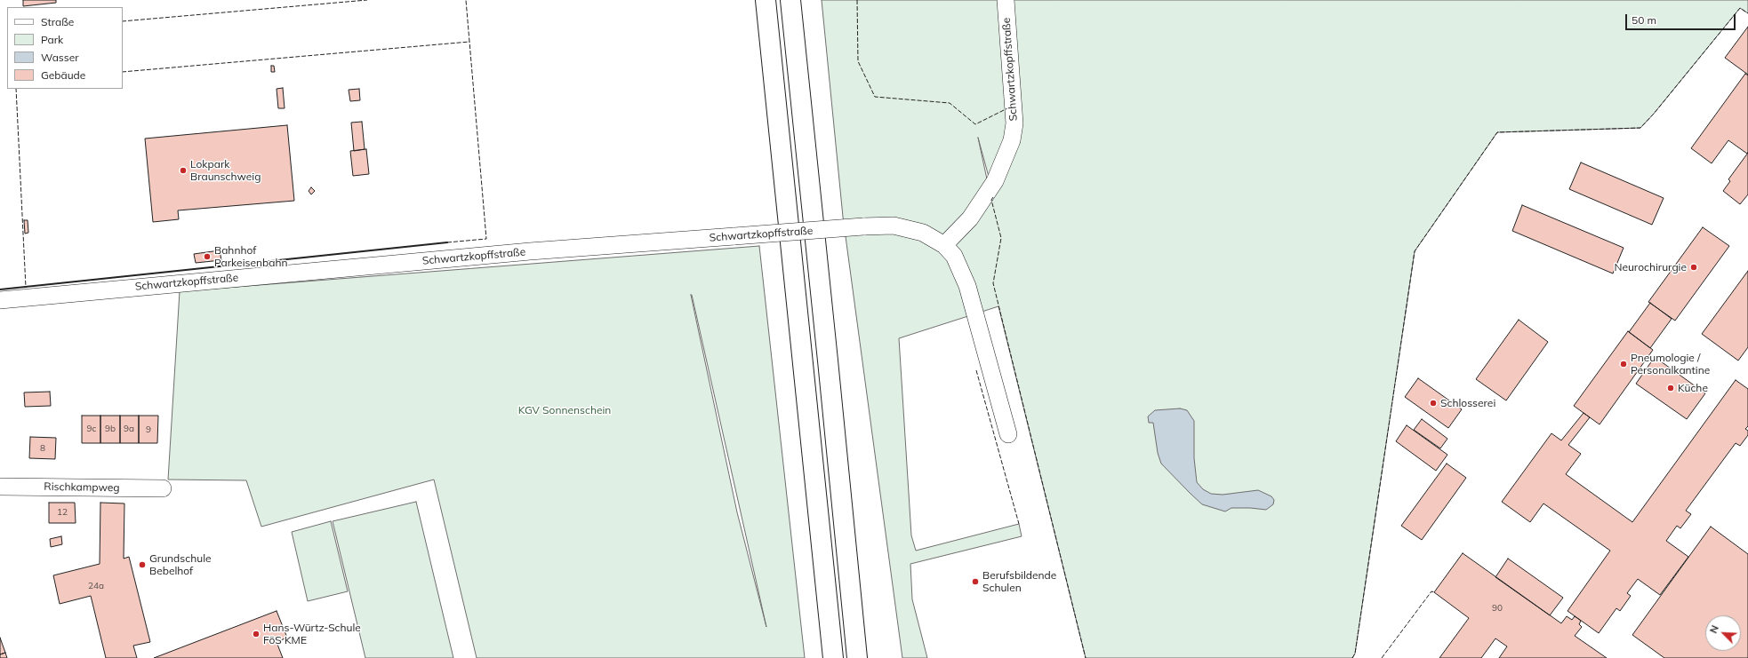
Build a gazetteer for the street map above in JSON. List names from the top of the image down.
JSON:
{
  "streets": {
    "street": ["Schwartzkopffstraße", "Rischkampweg"]
  },
  "parks": ["KGV Sonnenschein"],
  "places": [
    "Lokpark Braunschweig",
    "Bahnhof Parkeisenbahn",
    "Neurochirurgie",
    "Pneumologie / Personalkantine",
    "Küche",
    "Schlosserei",
    "Grundschule Bebelhof",
    "Berufsbildende Schulen",
    "Hans-Würtz-Schule FöS KME"
  ],
  "house_numbers": [
    "9c",
    "9b",
    "9a",
    "9",
    "8",
    "12",
    "24a",
    "90"
  ],
  "legend": [
    "Straße",
    "Park",
    "Wasser",
    "Gebäude"
  ],
  "scale_bar": "50 m",
  "north": "top left"
}
